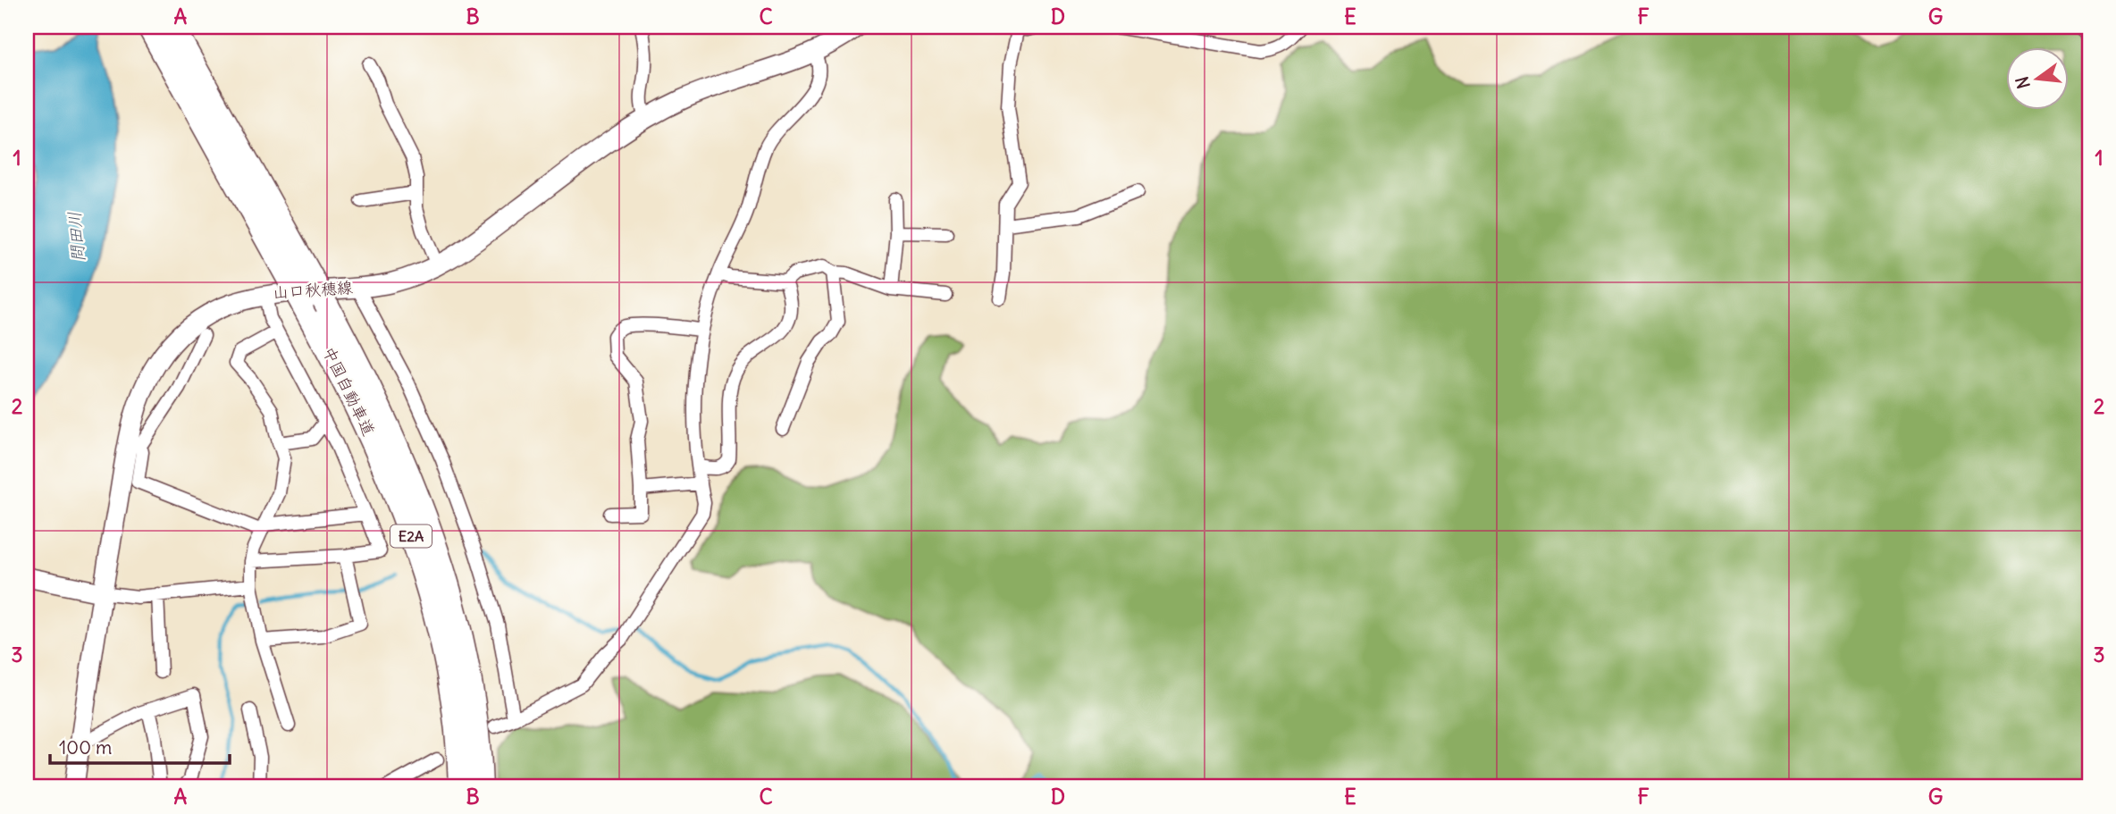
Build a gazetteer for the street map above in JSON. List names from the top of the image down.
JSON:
{
  "streets": {
    "highway": ["中国自動車道", "E2A"],
    "main road": ["山口秋穂線"]
  },
  "water": ["問田川"],
  "scale_bar": "100 m",
  "north": "left",
  "grid": {
    "columns": [
      "A",
      "B",
      "C",
      "D",
      "E",
      "F",
      "G"
    ],
    "rows": ["1", "2", "3"]
  }
}
